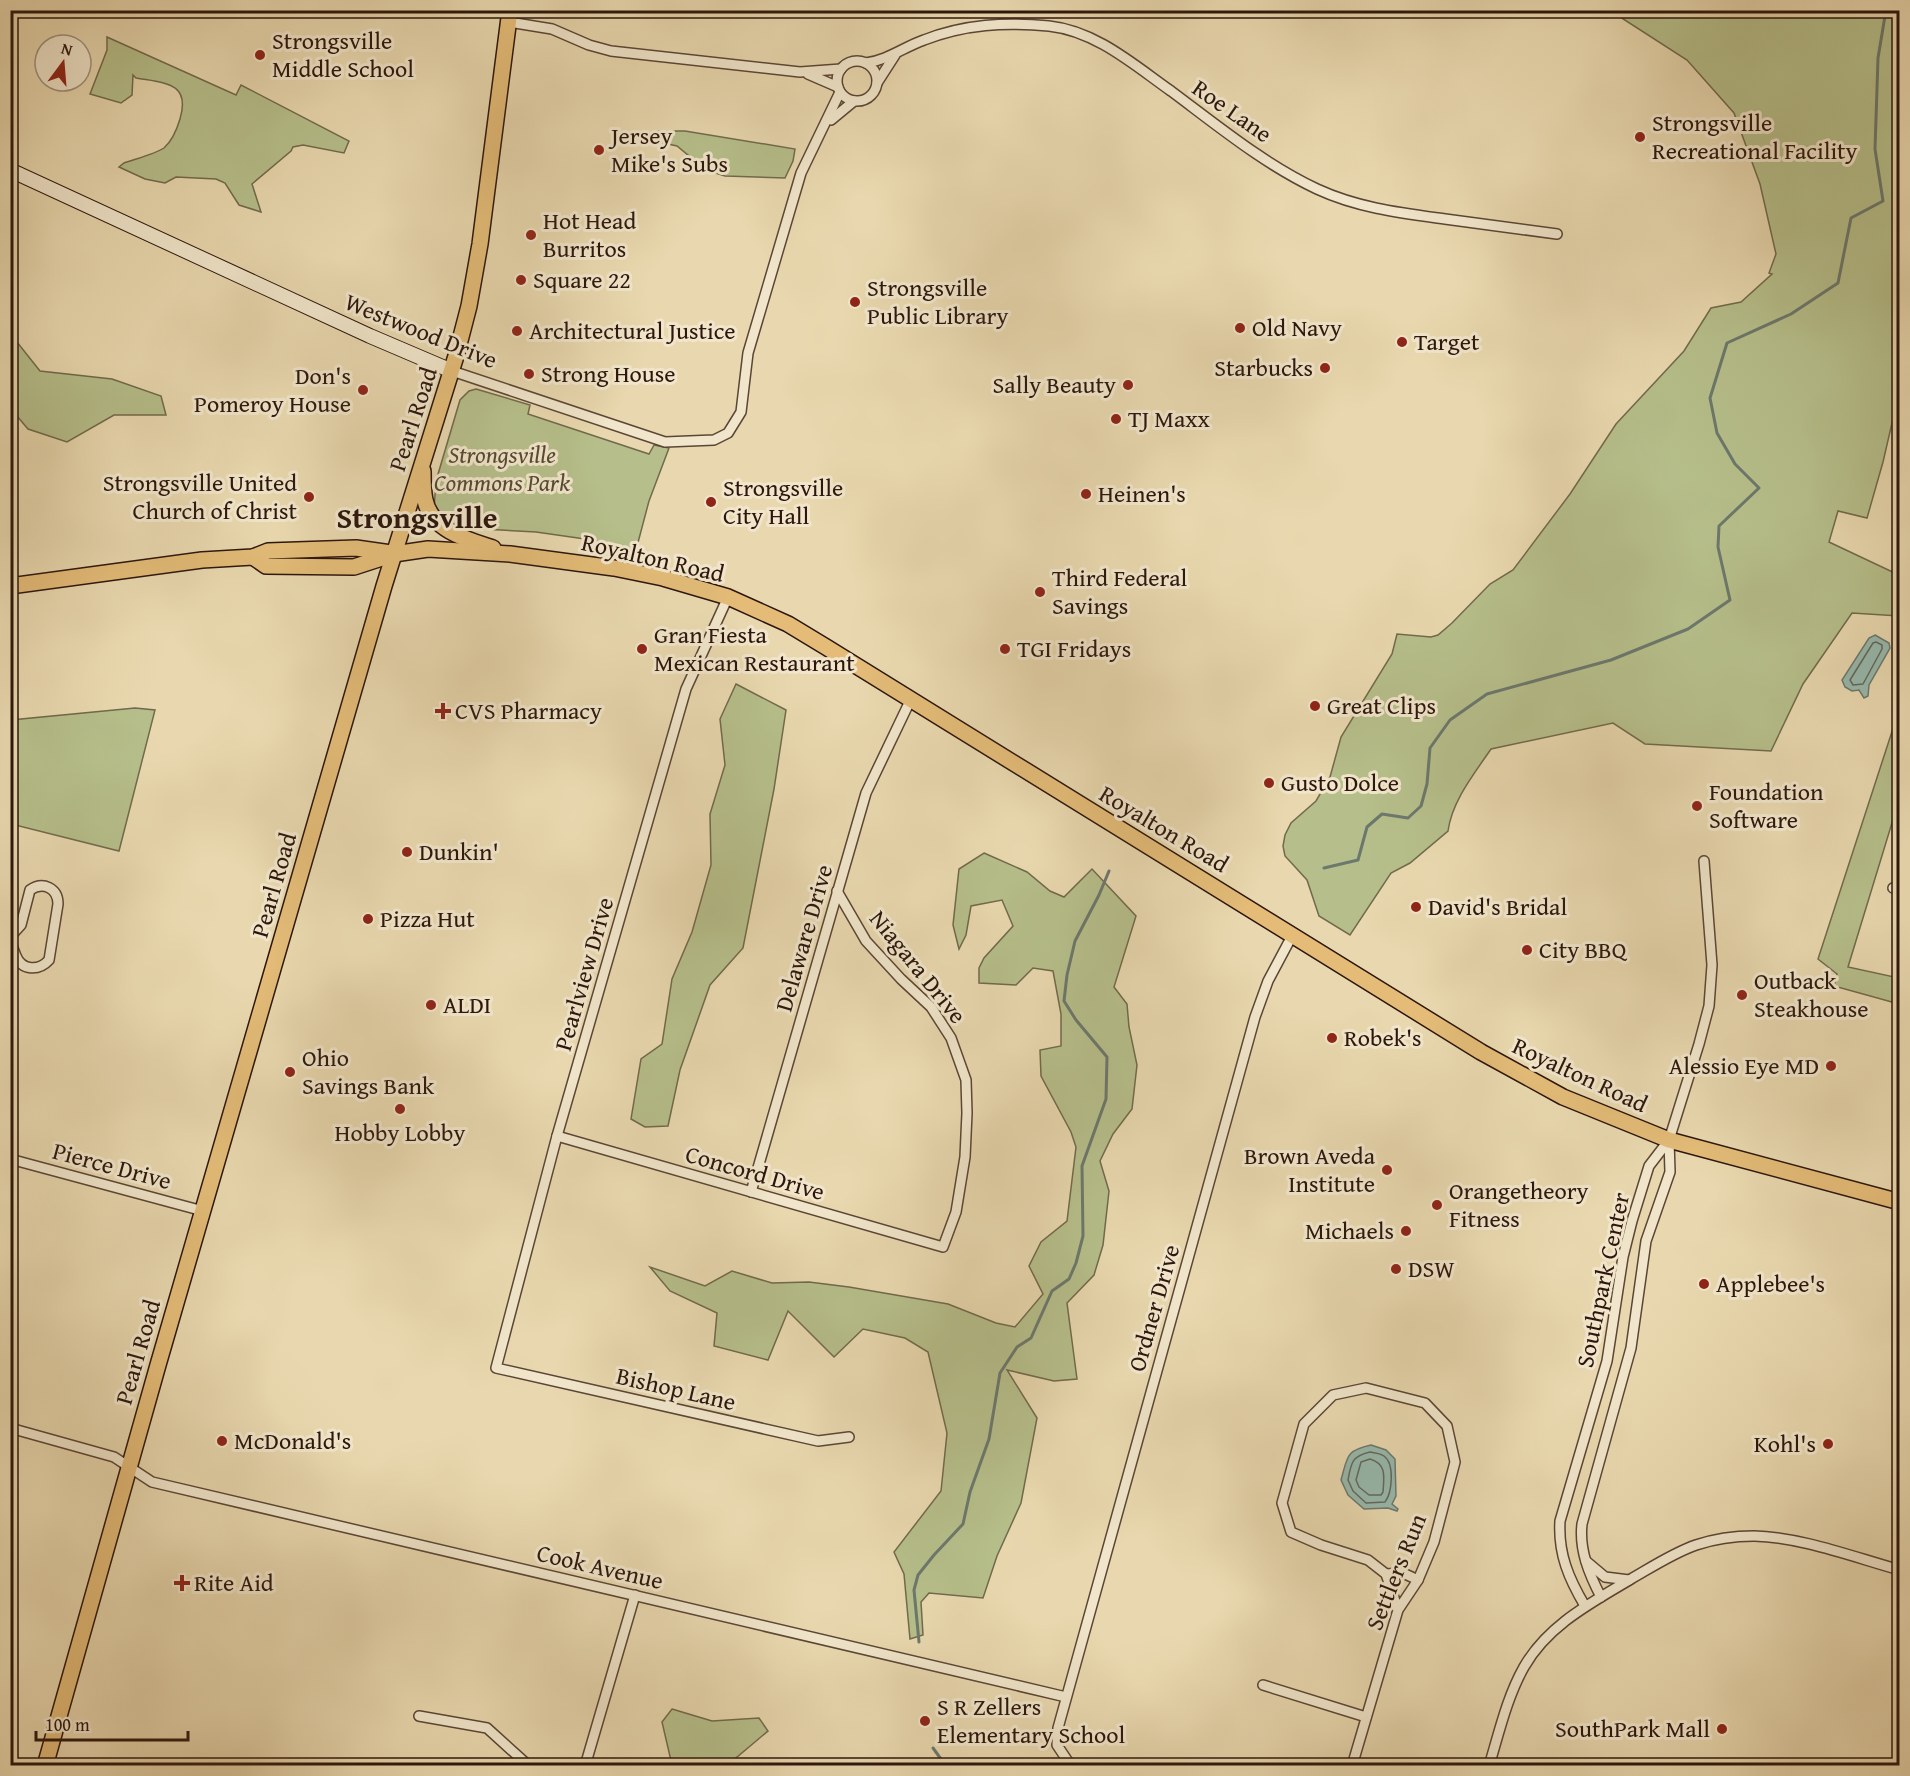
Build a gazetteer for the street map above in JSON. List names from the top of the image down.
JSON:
{
  "streets": {
    "main road": ["Pearl Road", "Royalton Road"],
    "street": [
      "Roe Lane",
      "Westwood Drive",
      "Delaware Drive",
      "Niagara Drive",
      "Pearlview Drive",
      "Pierce Drive",
      "Concord Drive",
      "Southpark Center",
      "Ordner Drive",
      "Bishop Lane",
      "Cook Avenue",
      "Settlers Run"
    ]
  },
  "crossings": [
    ["Roe Lane", "Westwood Drive"],
    ["Westwood Drive", "Pearl Road"],
    ["Pearl Road", "Royalton Road"],
    ["Pearl Road", "Pierce Drive"],
    ["Pearl Road", "Cook Avenue"],
    ["Royalton Road", "Delaware Drive"],
    ["Royalton Road", "Pearlview Drive"],
    ["Royalton Road", "Southpark Center"],
    ["Royalton Road", "Ordner Drive"],
    ["Delaware Drive", "Niagara Drive"],
    ["Delaware Drive", "Concord Drive"],
    ["Niagara Drive", "Concord Drive"],
    ["Pearlview Drive", "Concord Drive"],
    ["Pearlview Drive", "Bishop Lane"],
    ["Ordner Drive", "Cook Avenue"]
  ],
  "districts": ["Strongsville"],
  "parks": ["Strongsville Commons Park"],
  "places": {
    "other": [
      "Strongsville Middle School",
      "Strongsville Recreational Facility",
      "Jersey Mike's Subs",
      "Hot Head Burritos",
      "Square 22",
      "Strongsville Public Library",
      "Old Navy",
      "Architectural Justice",
      "Target",
      "Starbucks",
      "Strong House",
      "Sally Beauty",
      "Don's Pomeroy House",
      "TJ Maxx",
      "Heinen's",
      "Strongsville United Church of Christ",
      "Strongsville City Hall",
      "Third Federal Savings",
      "Gran Fiesta Mexican Restaurant",
      "TGI Fridays",
      "Great Clips",
      "Gusto Dolce",
      "Foundation Software",
      "Dunkin'",
      "David's Bridal",
      "Pizza Hut",
      "City BBQ",
      "Outback Steakhouse",
      "ALDI",
      "Robek's",
      "Alessio Eye MD",
      "Ohio Savings Bank",
      "Hobby Lobby",
      "Brown Aveda Institute",
      "Orangetheory Fitness",
      "Michaels",
      "DSW",
      "Applebee's",
      "McDonald's",
      "Kohl's",
      "S R Zellers Elementary School",
      "SouthPark Mall"
    ],
    "health": ["CVS Pharmacy", "Rite Aid"]
  },
  "scale_bar": "100 m",
  "north": "top"
}
